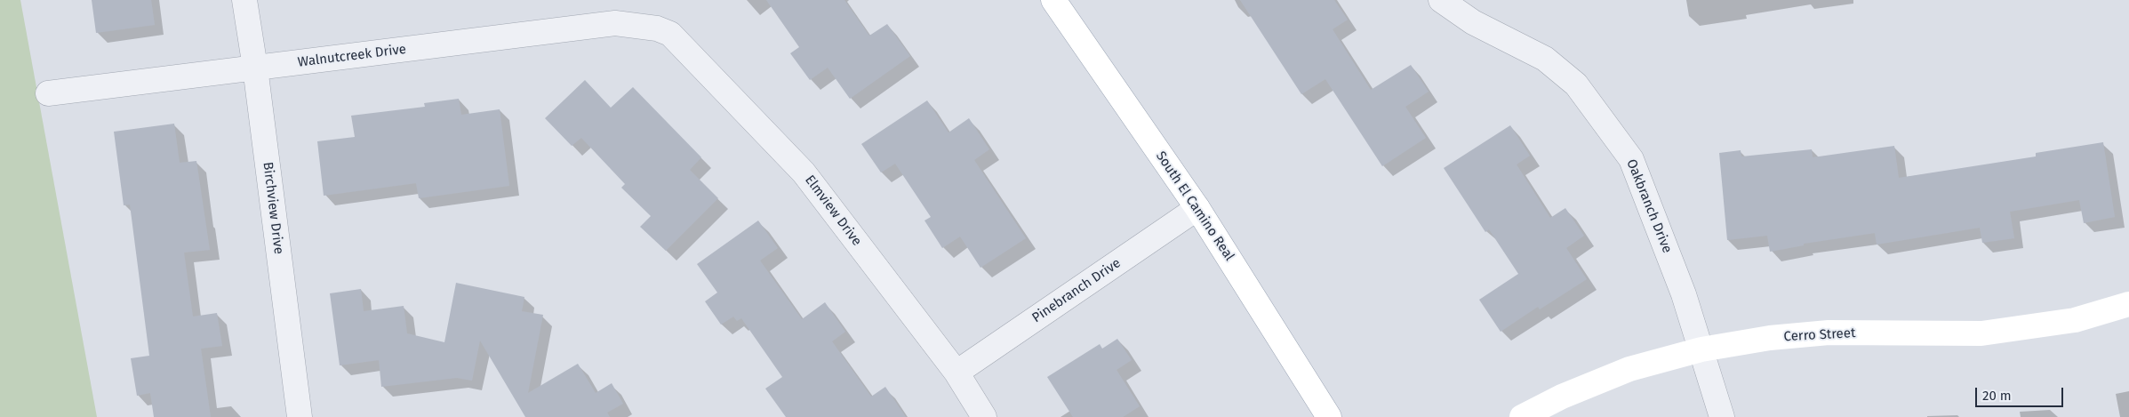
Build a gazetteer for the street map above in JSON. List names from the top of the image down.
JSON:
{
  "streets": {
    "street": [
      "Walnutcreek Drive",
      "South El Camino Real",
      "Oakbranch Drive",
      "Birchview Drive",
      "Elmview Drive",
      "Pinebranch Drive",
      "Cerro Street"
    ]
  },
  "crossings": [
    ["Walnutcreek Drive", "Birchview Drive"],
    ["Walnutcreek Drive", "Elmview Drive"],
    ["South El Camino Real", "Pinebranch Drive"],
    ["Oakbranch Drive", "Cerro Street"],
    ["Elmview Drive", "Pinebranch Drive"]
  ],
  "scale_bar": "20 m"
}
